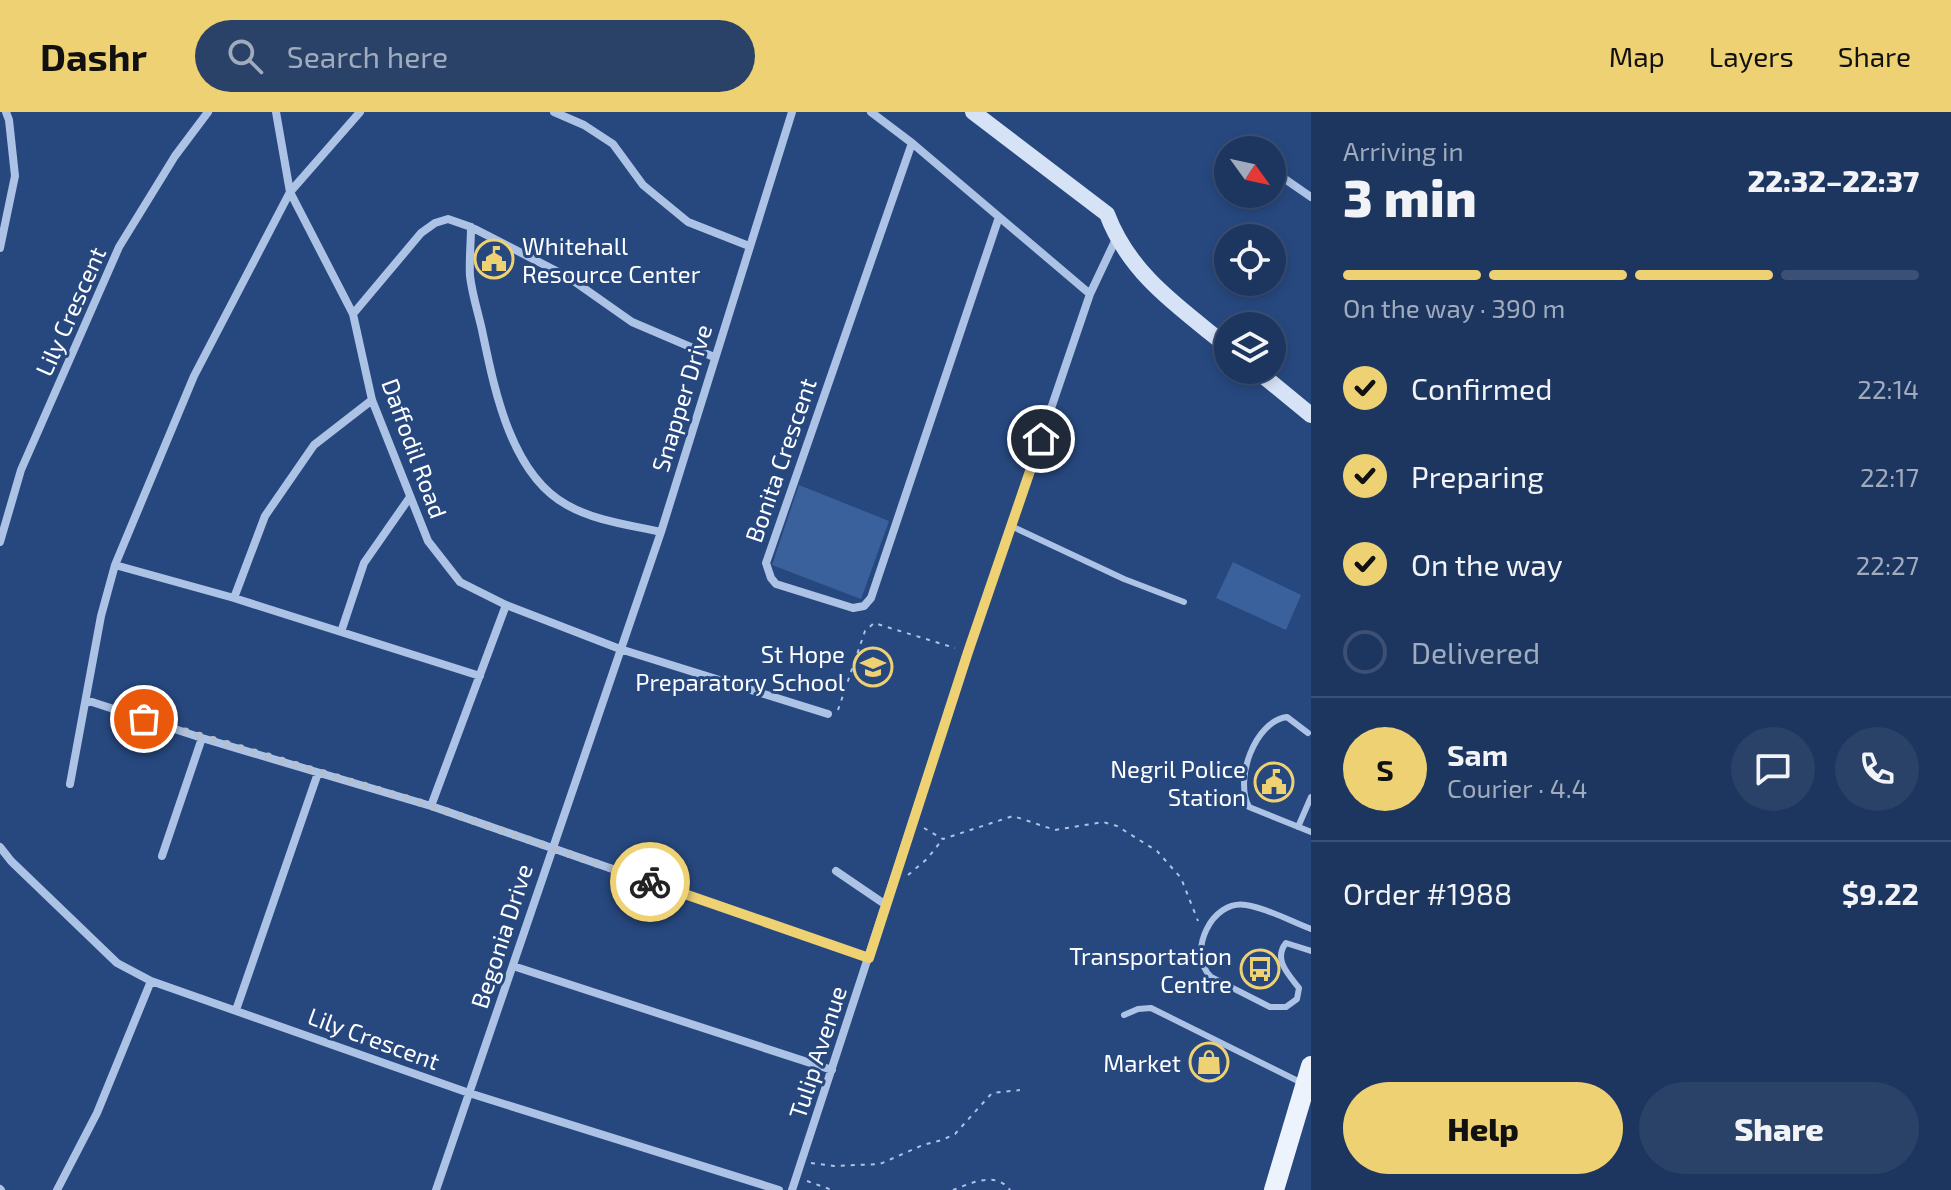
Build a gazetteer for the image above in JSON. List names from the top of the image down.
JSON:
{
  "streets": {
    "street": [
      "Lily Crescent",
      "Snapper Drive",
      "Daffodil Road",
      "Bonita Crescent",
      "Begonia Drive",
      "Tulip Avenue"
    ]
  },
  "crossings": [
    ["Lily Crescent", "Begonia Drive"],
    ["Snapper Drive", "Daffodil Road"],
    ["Snapper Drive", "Begonia Drive"],
    ["Daffodil Road", "Begonia Drive"]
  ],
  "places": {
    "public building": ["Whitehall Resource Center", "Negril Police Station"],
    "school or university": ["St Hope Preparatory School"],
    "bus stop": ["Transportation Centre"],
    "shop": ["Market"]
  },
  "north": "bottom right",
  "page": {
    "header": "Dashr",
    "search": "Search here",
    "nav": ["Map", "Layers", "Share"],
    "heading": ["3 min", "Arriving in", "22:32–22:37"],
    "panel": [
      "Sam",
      "Courier · 4.4",
      "Order #1988",
      "$9.22"
    ],
    "bar": "On the way · 390 m",
    "list": [
      ["Confirmed", "22:14"],
      ["Preparing", "22:17"],
      ["On the way", "22:27"],
      "Delivered"
    ],
    "round": "S",
    "buttons": ["Help", "Share"]
  }
}
